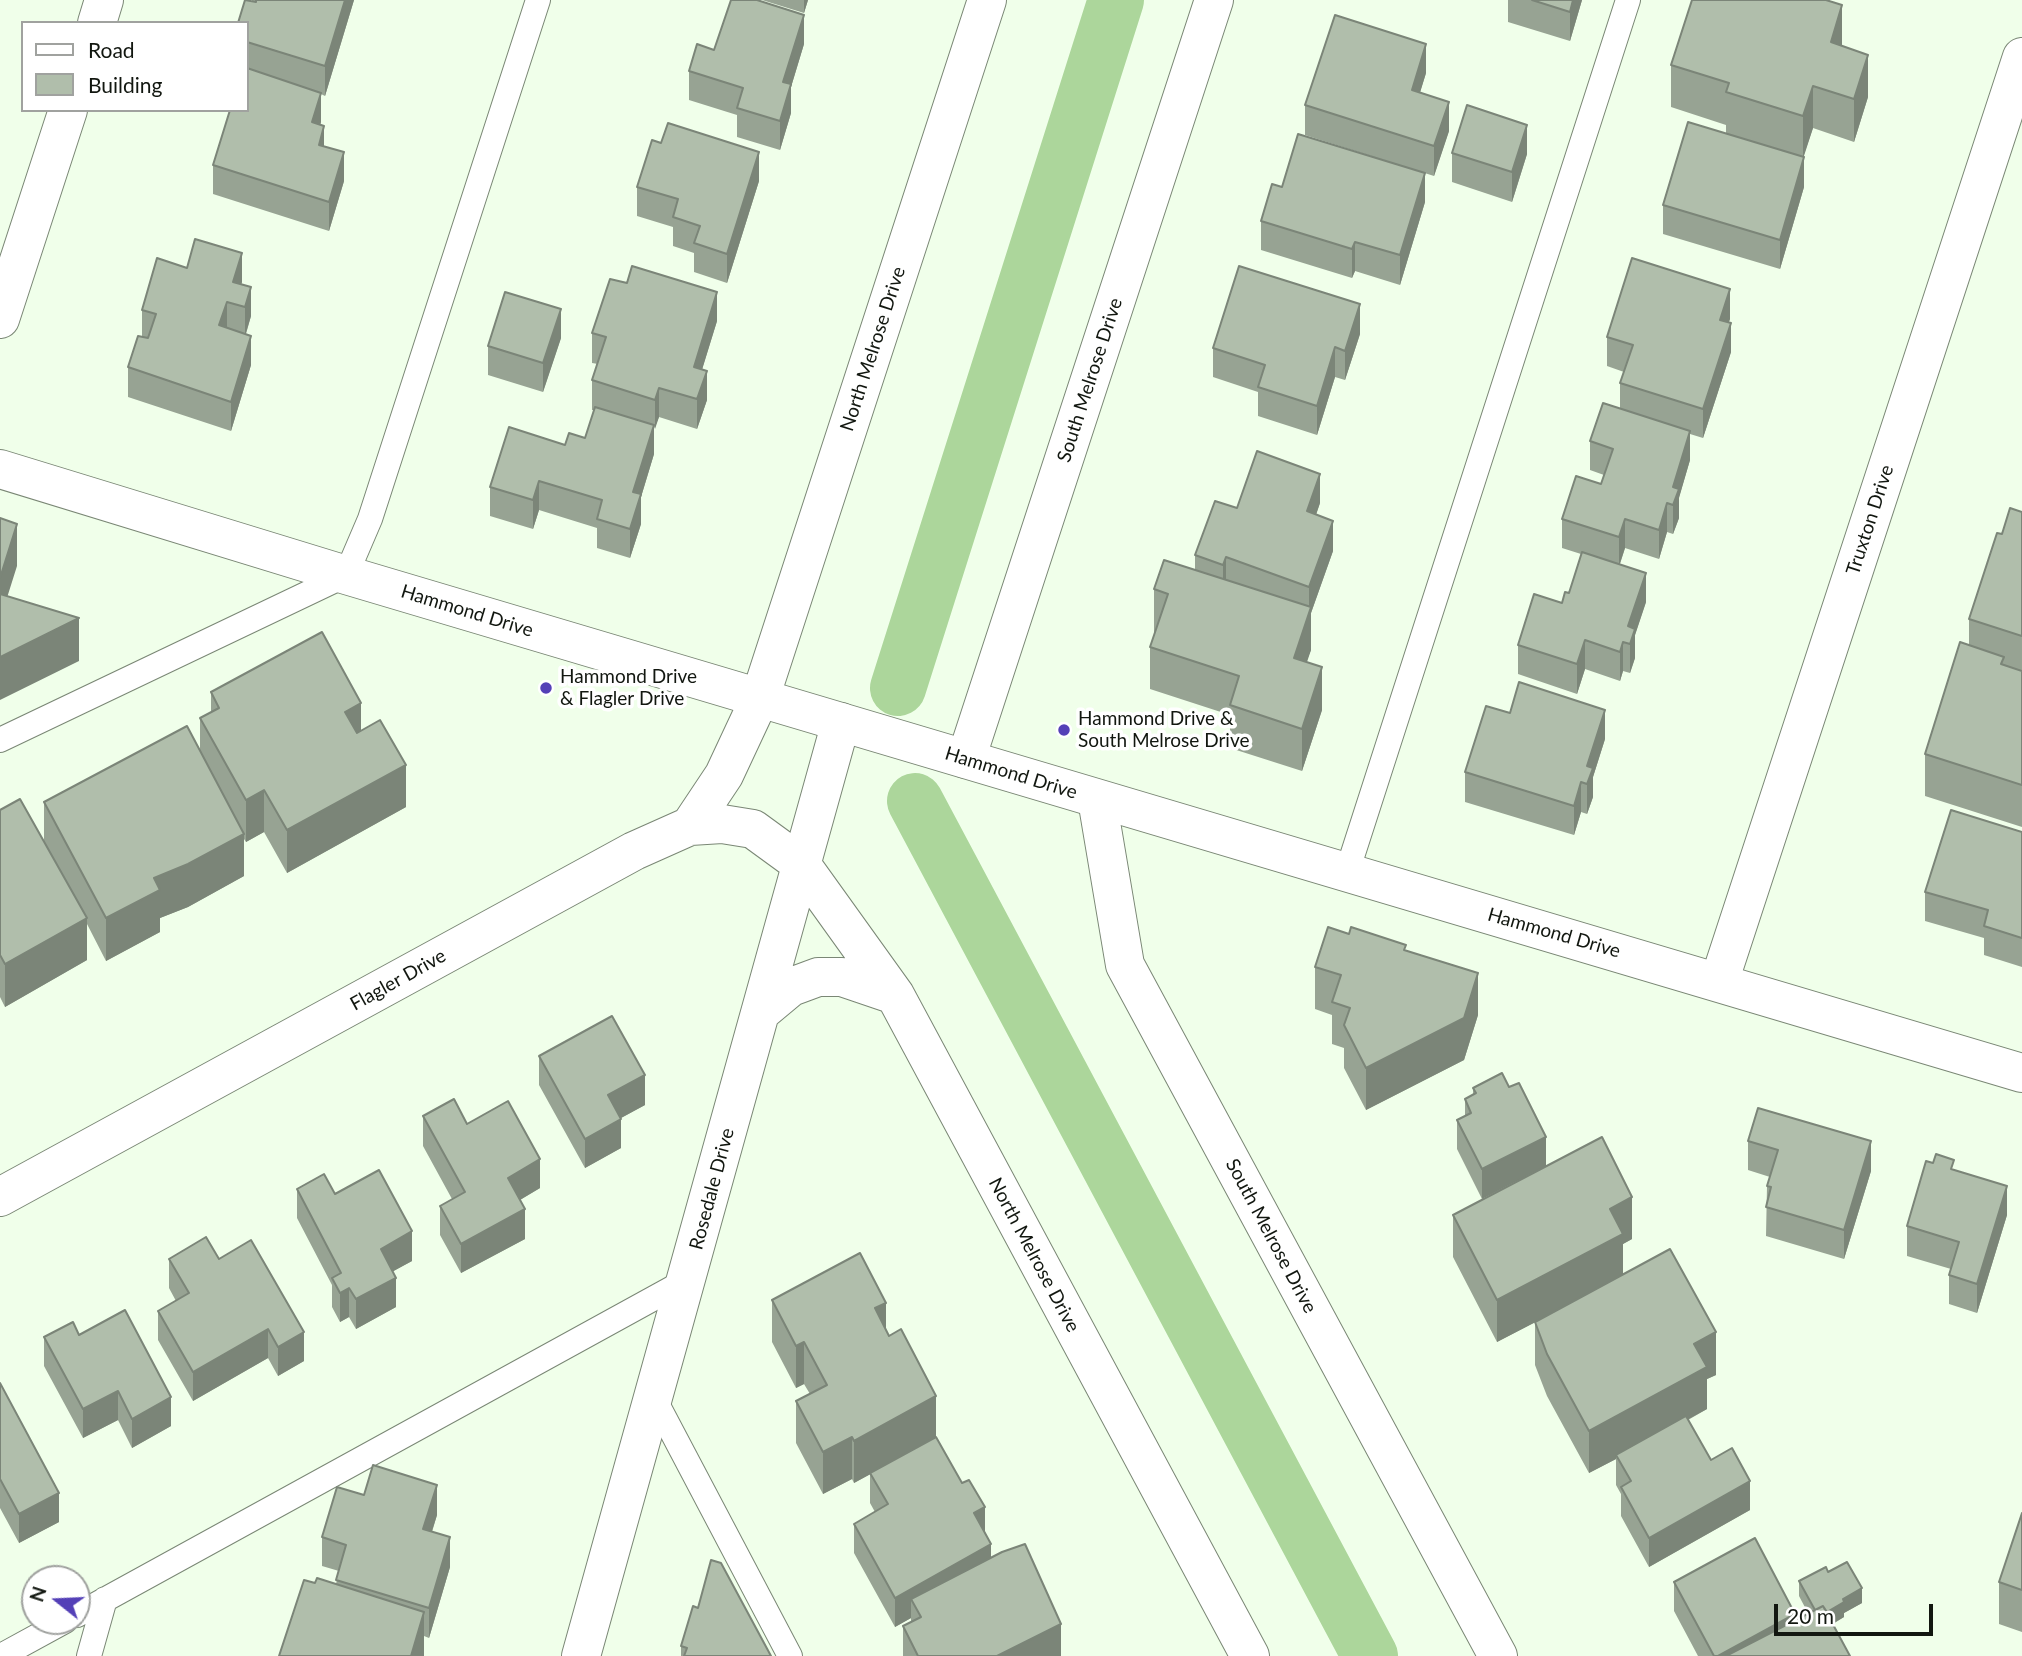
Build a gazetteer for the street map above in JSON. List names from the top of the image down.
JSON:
{
  "streets": {
    "street": [
      "North Melrose Drive",
      "South Melrose Drive",
      "Truxton Drive",
      "Hammond Drive",
      "Flagler Drive",
      "Rosedale Drive"
    ]
  },
  "crossings": [
    ["North Melrose Drive", "Hammond Drive"],
    ["North Melrose Drive", "Flagler Drive"],
    ["North Melrose Drive", "Rosedale Drive"],
    ["South Melrose Drive", "Hammond Drive"],
    ["Truxton Drive", "Hammond Drive"],
    ["Hammond Drive", "Rosedale Drive"],
    ["Flagler Drive", "Rosedale Drive"]
  ],
  "places": ["Hammond Drive & Flagler Drive", "Hammond Drive & South Melrose Drive"],
  "legend": ["Road", "Building"],
  "scale_bar": "20 m",
  "north": "left"
}
